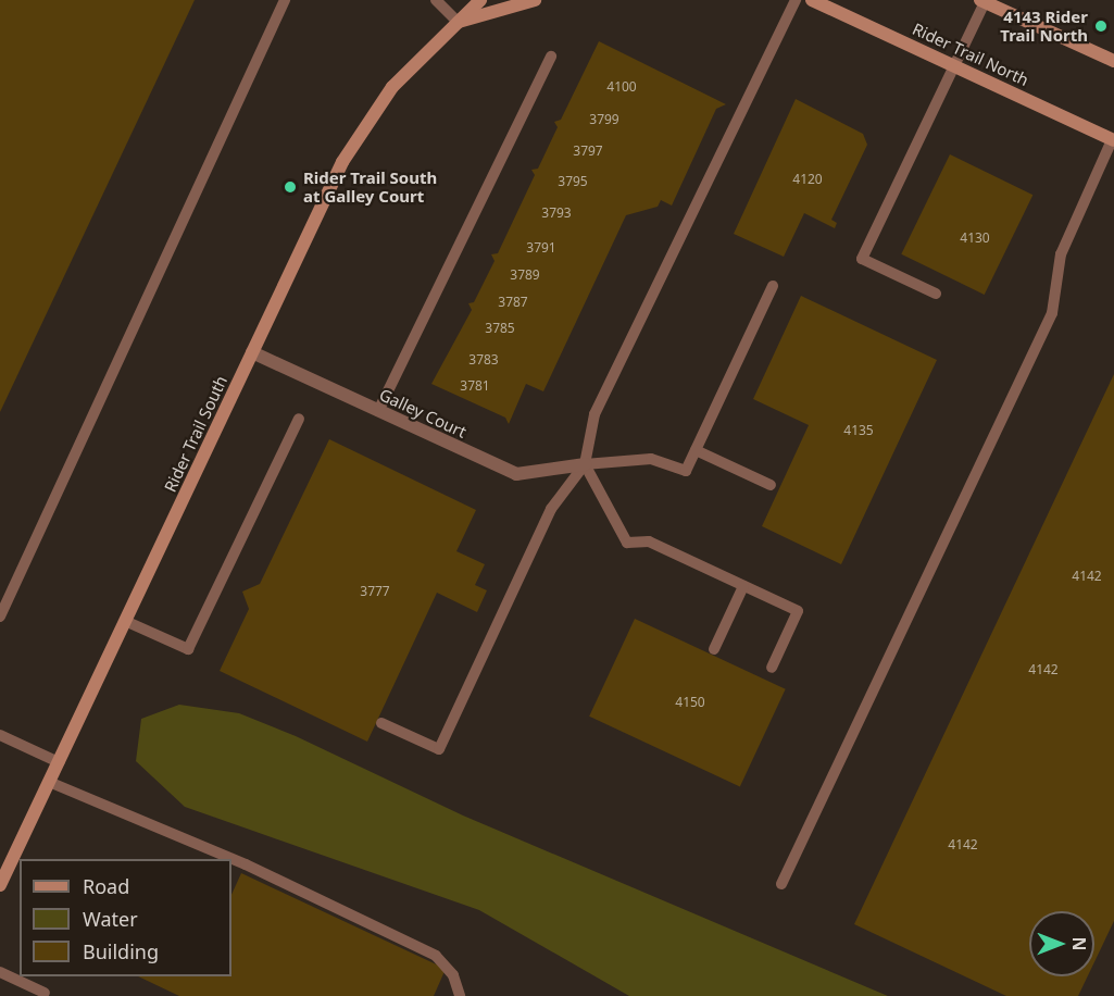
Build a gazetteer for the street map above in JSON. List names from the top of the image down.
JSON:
{
  "streets": {
    "street": ["Rider Trail North", "Galley Court", "Rider Trail South"]
  },
  "crossings": [
    ["Galley Court", "Rider Trail South"]
  ],
  "places": ["4143 Rider Trail North", "Rider Trail South at Galley Court"],
  "house_numbers": [
    "4100",
    "3799",
    "3797",
    "4120",
    "3795",
    "3793",
    "4130",
    "3791",
    "3789",
    "3787",
    "3785",
    "3783",
    "3781",
    "4135",
    "4142",
    "3777",
    "4142",
    "4150",
    "4142"
  ],
  "legend": ["Road", "Water", "Building"],
  "north": "right"
}
